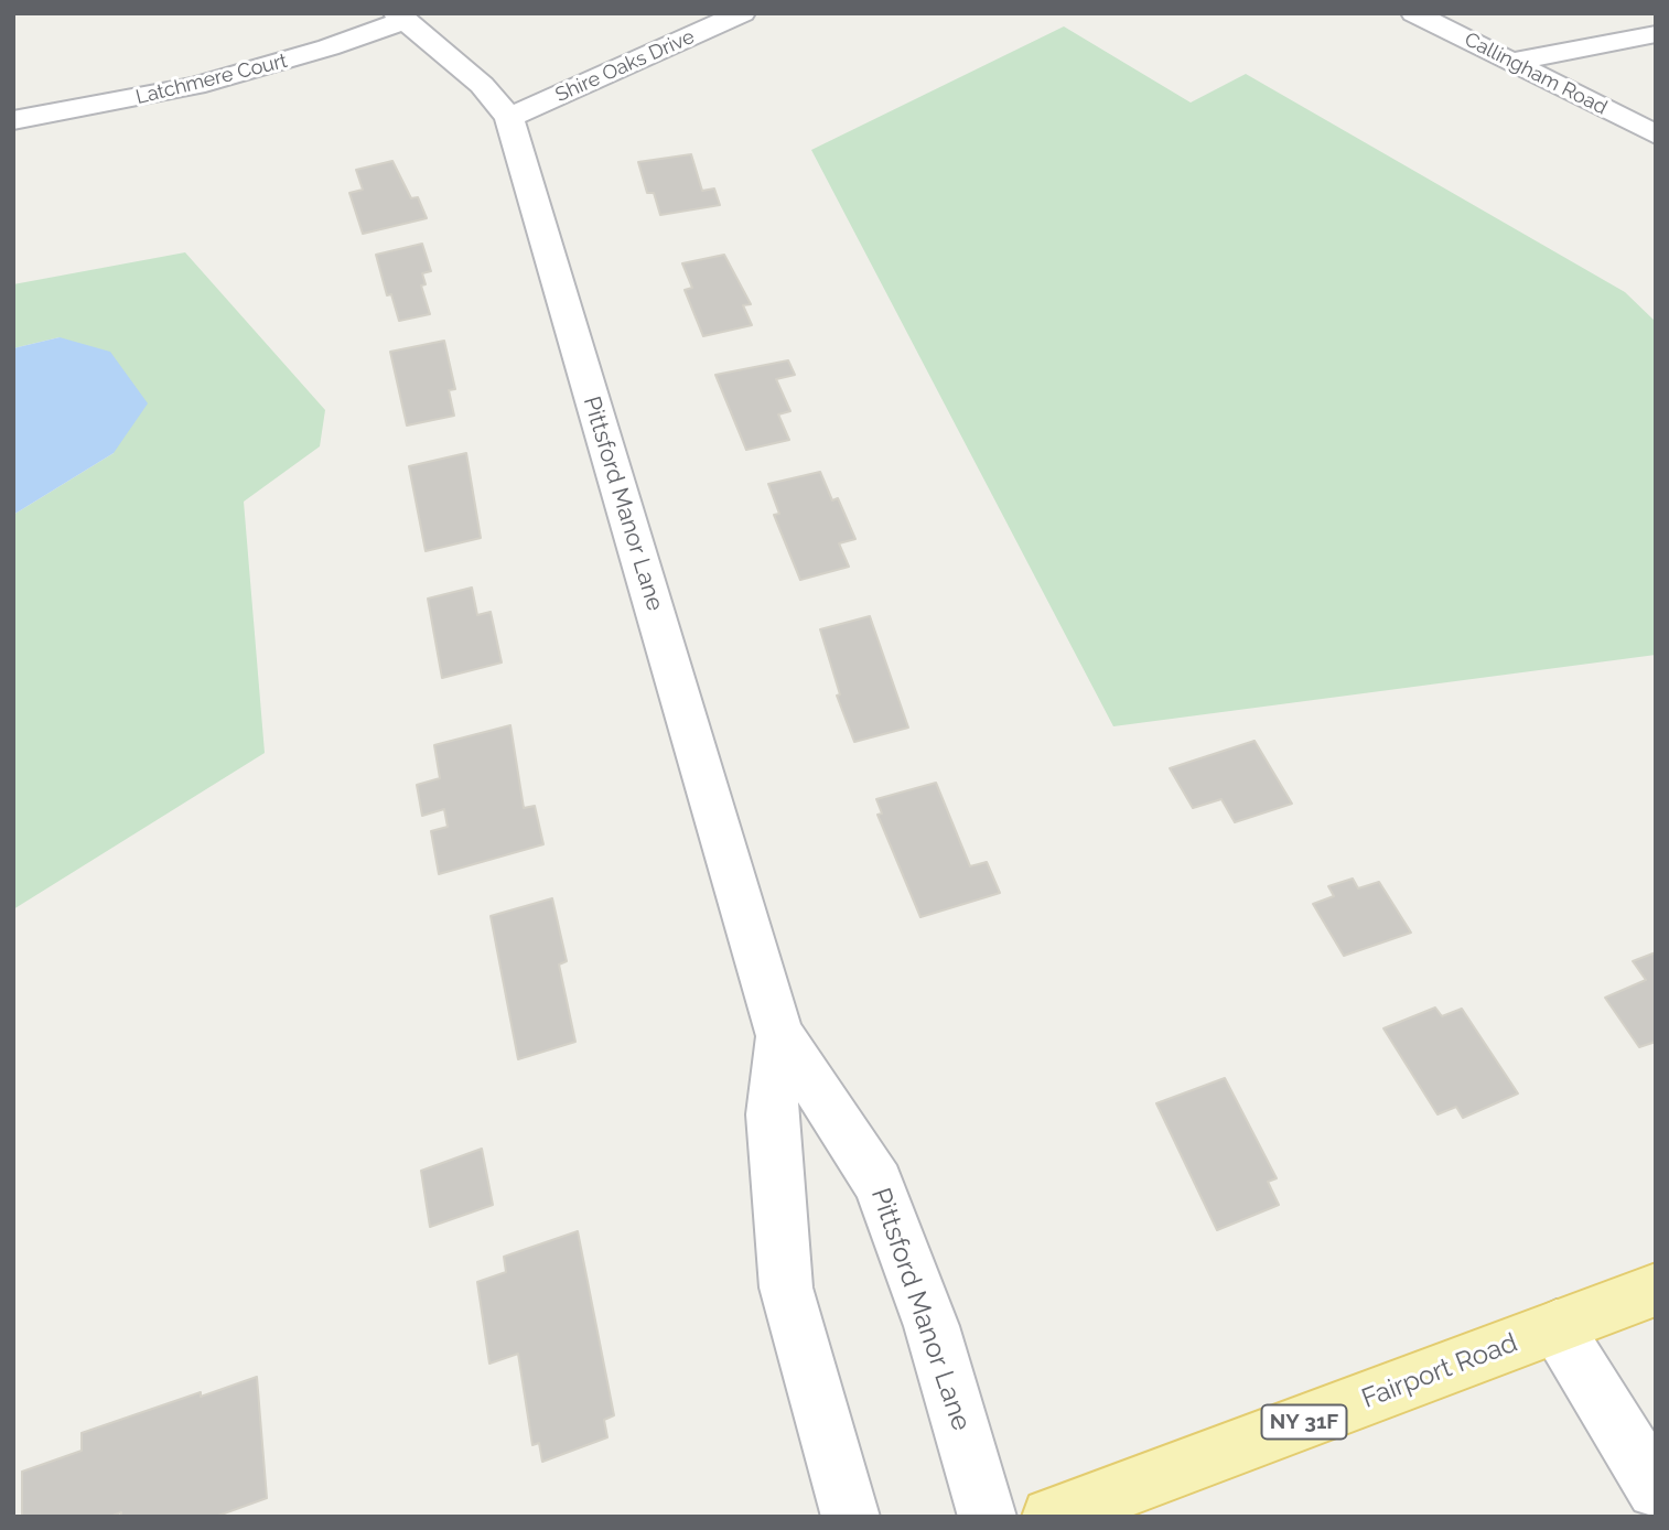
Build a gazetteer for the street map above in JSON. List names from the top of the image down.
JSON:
{
  "streets": {
    "main road": ["Fairport Road", "NY 31F"],
    "street": [
      "Shire Oaks Drive",
      "Callingham Road",
      "Latchmere Court",
      "Pittsford Manor Lane"
    ]
  },
  "crossings": [
    ["Shire Oaks Drive", "Pittsford Manor Lane"],
    ["Latchmere Court", "Pittsford Manor Lane"]
  ]
}
